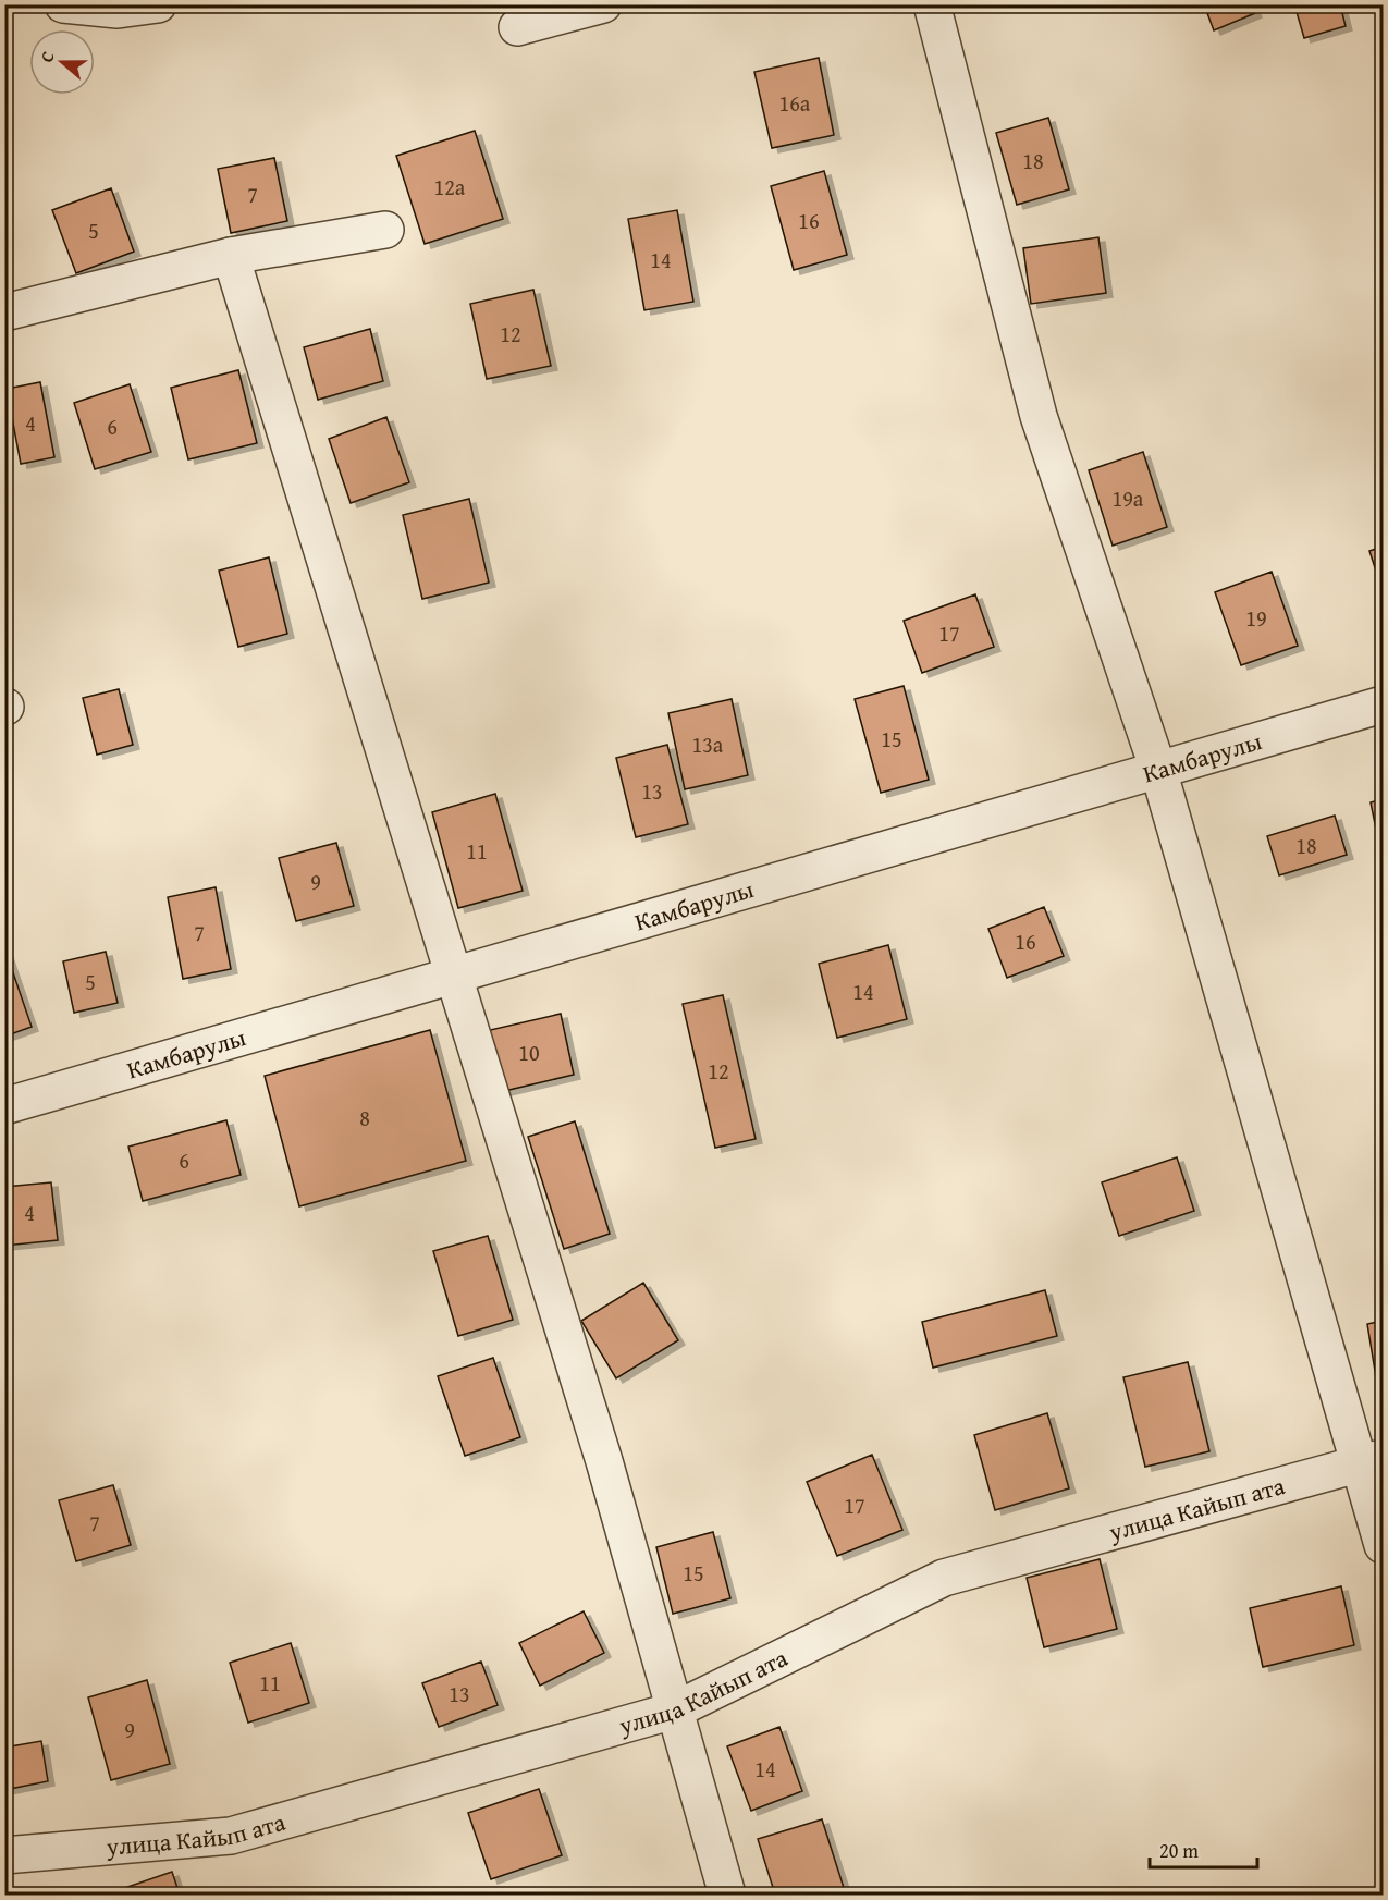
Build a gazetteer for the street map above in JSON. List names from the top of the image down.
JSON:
{
  "streets": {
    "street": ["Камбарулы", "улица Кайып ата"]
  },
  "house_numbers": [
    "16а",
    "18",
    "12а",
    "7",
    "16",
    "5",
    "14",
    "12",
    "4",
    "6",
    "19а",
    "19",
    "17",
    "15",
    "13а",
    "13",
    "18",
    "11",
    "9",
    "7",
    "16",
    "5",
    "14",
    "10",
    "12",
    "8",
    "6",
    "4",
    "17",
    "7",
    "15",
    "11",
    "13",
    "9",
    "14"
  ],
  "scale_bar": "20 m",
  "north": "left"
}
